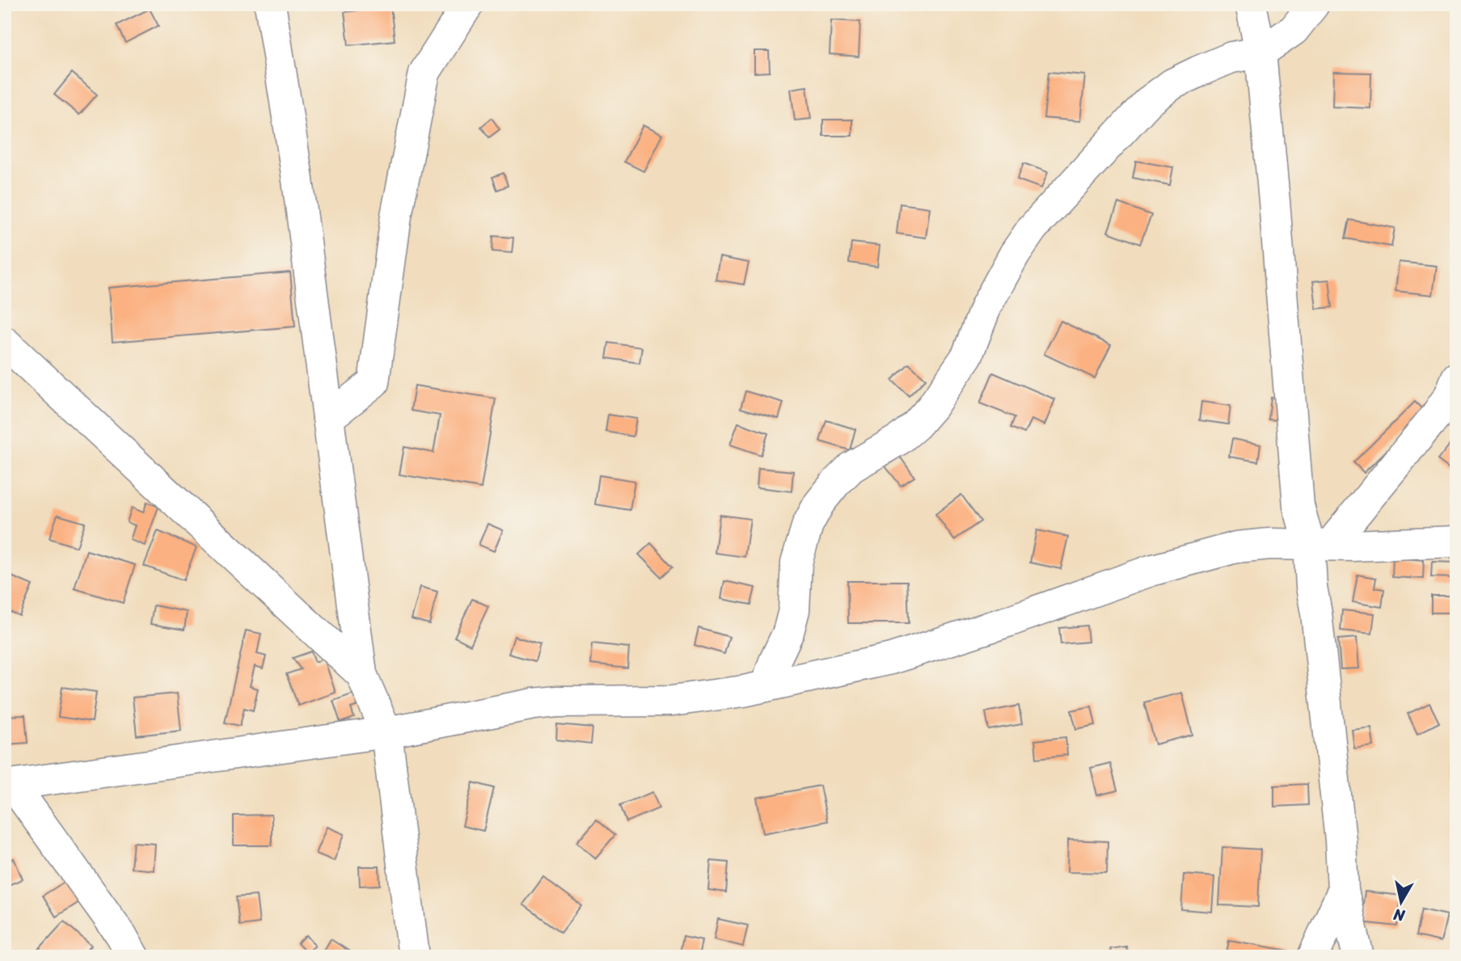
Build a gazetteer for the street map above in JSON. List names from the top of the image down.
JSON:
{
  "north": "bottom"
}
